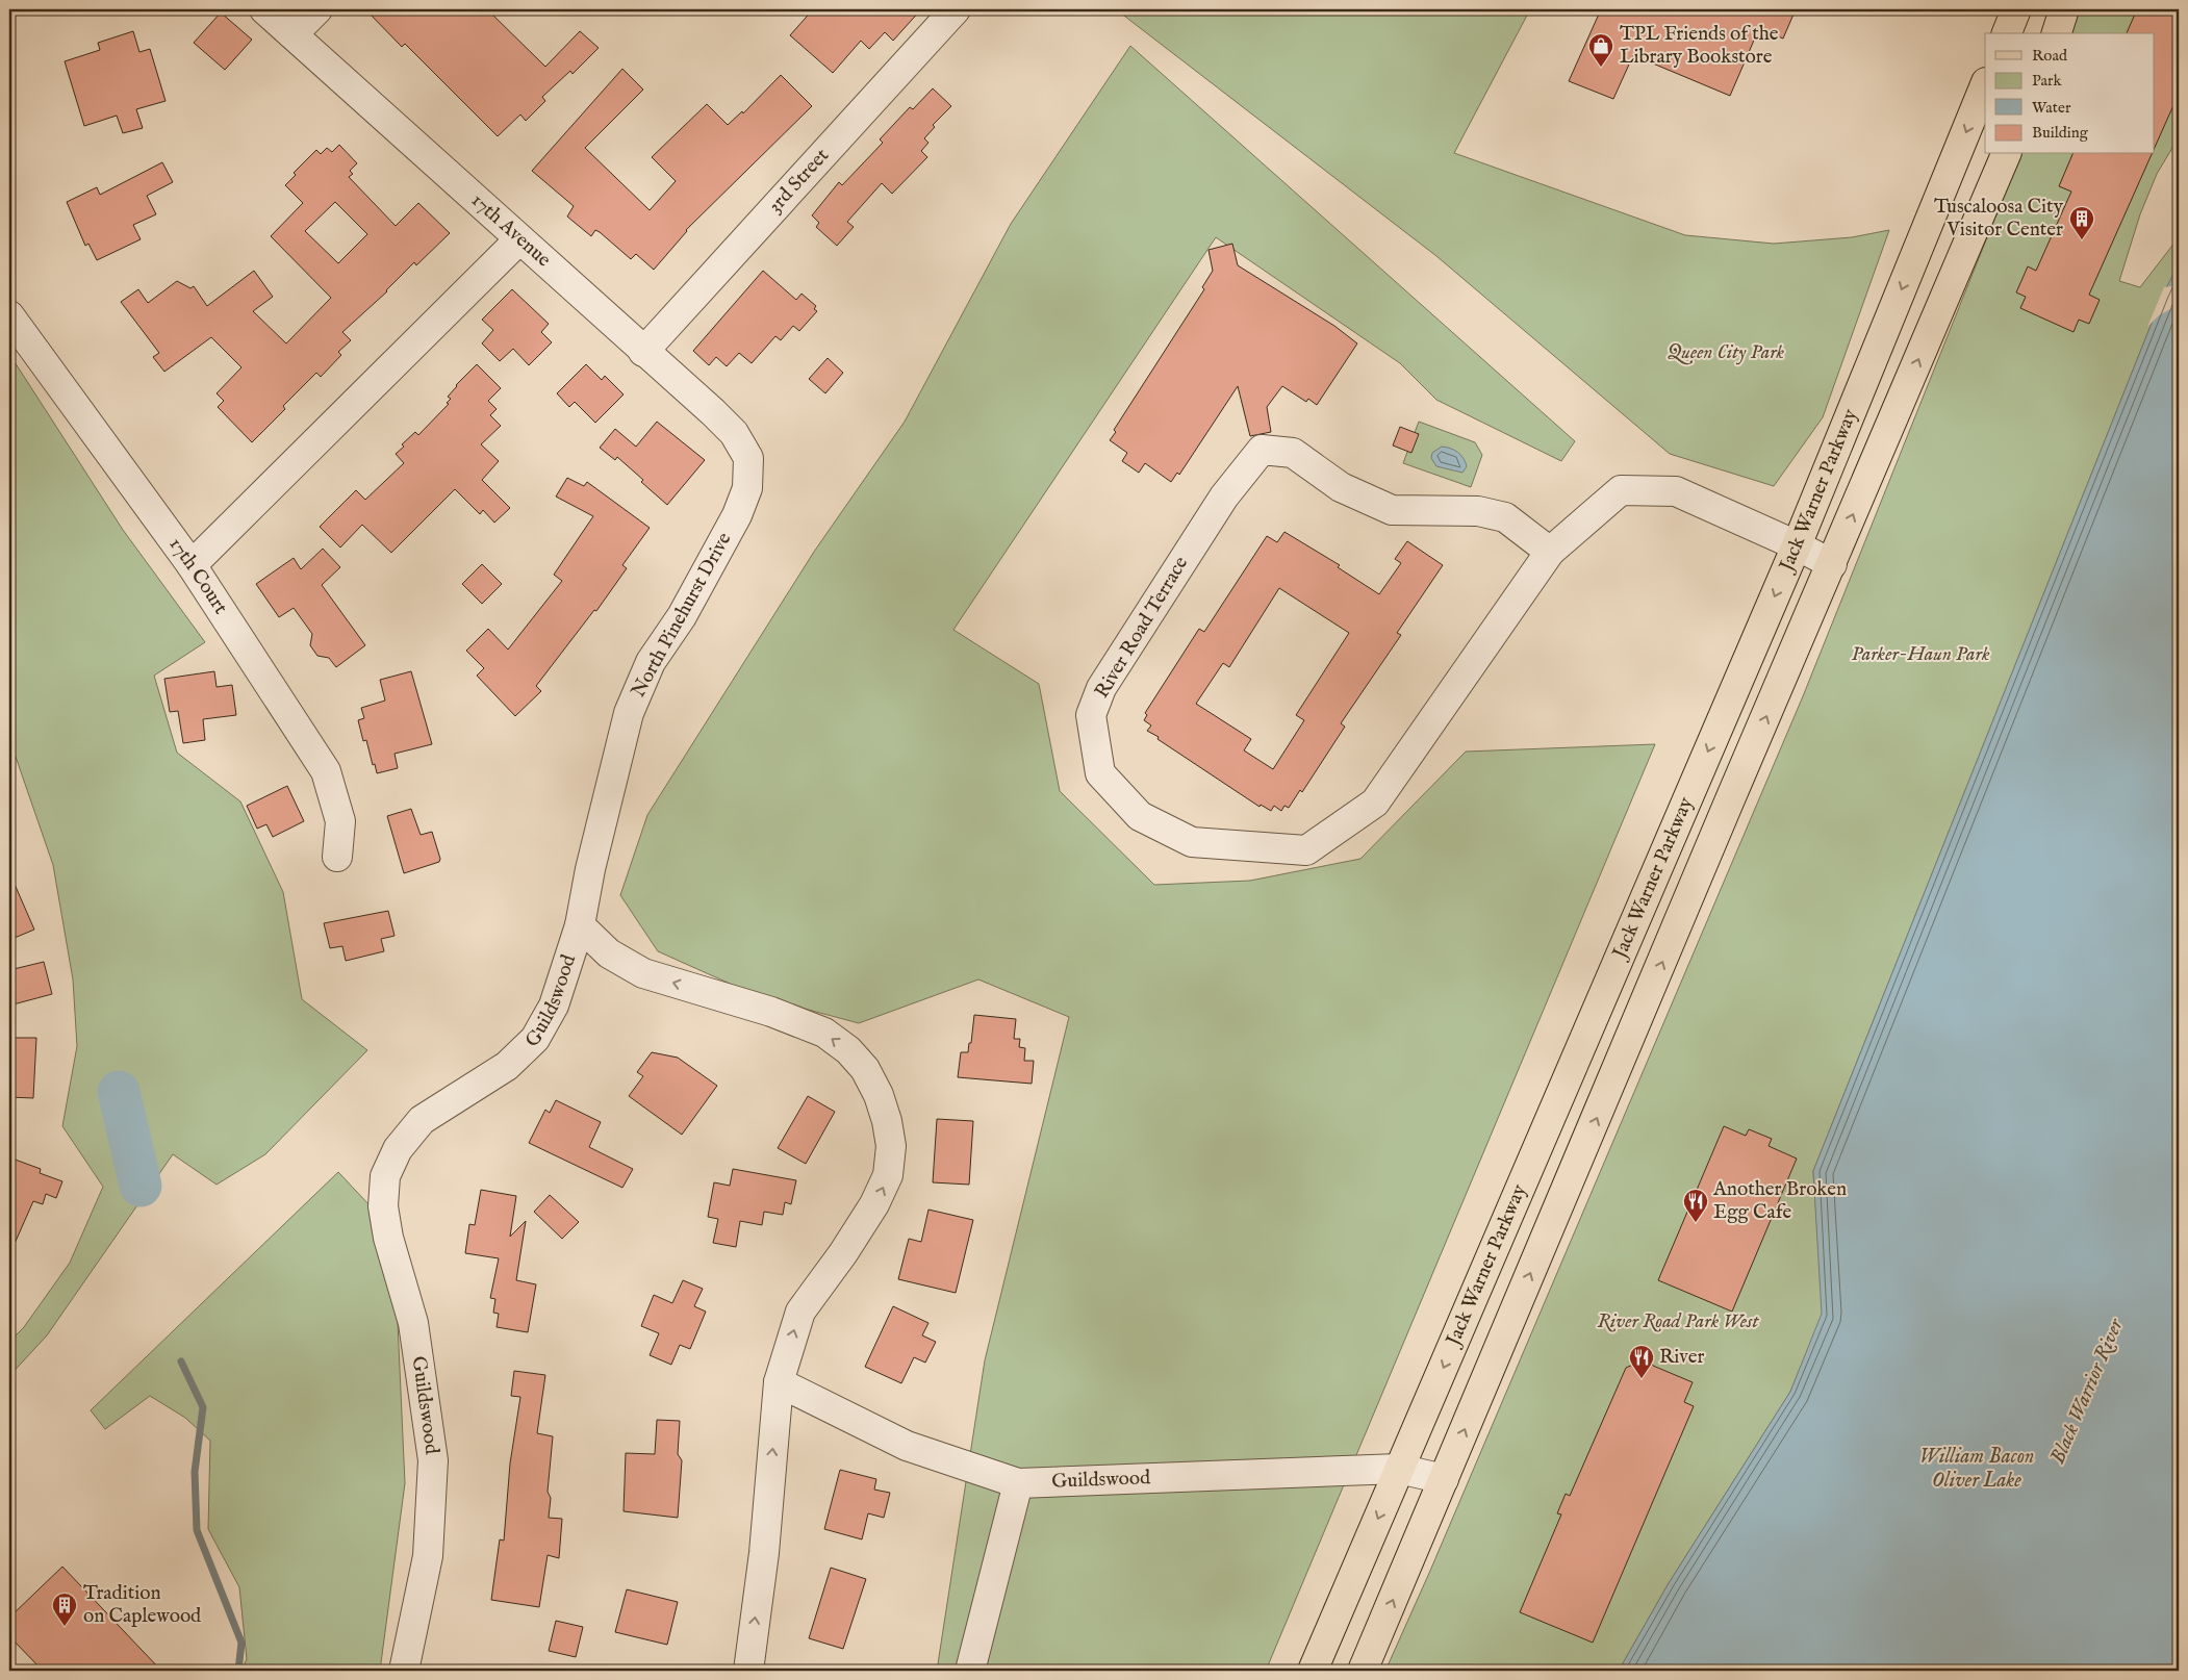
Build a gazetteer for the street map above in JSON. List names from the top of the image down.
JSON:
{
  "streets": {
    "main road": ["Jack Warner Parkway"],
    "street": [
      "3rd Street",
      "17th Avenue",
      "17th Court",
      "North Pinehurst Drive",
      "River Road Terrace",
      "Guildswood"
    ]
  },
  "crossings": [
    ["3rd Street", "17th Avenue"],
    ["17th Avenue", "North Pinehurst Drive"],
    ["Jack Warner Parkway", "River Road Terrace"],
    ["Jack Warner Parkway", "Guildswood"],
    ["North Pinehurst Drive", "Guildswood"]
  ],
  "water": ["Black Warrior River", "William Bacon Oliver Lake"],
  "parks": ["Queen City Park", "Parker-Haun Park", "River Road Park West"],
  "places": {
    "shop": ["TPL Friends of the Library Bookstore"],
    "building": ["Tuscaloosa City Visitor Center", "Tradition on Caplewood"],
    "restaurant": ["Another Broken Egg Cafe", "River"]
  },
  "legend": [
    "Road",
    "Park",
    "Water",
    "Building"
  ]
}
